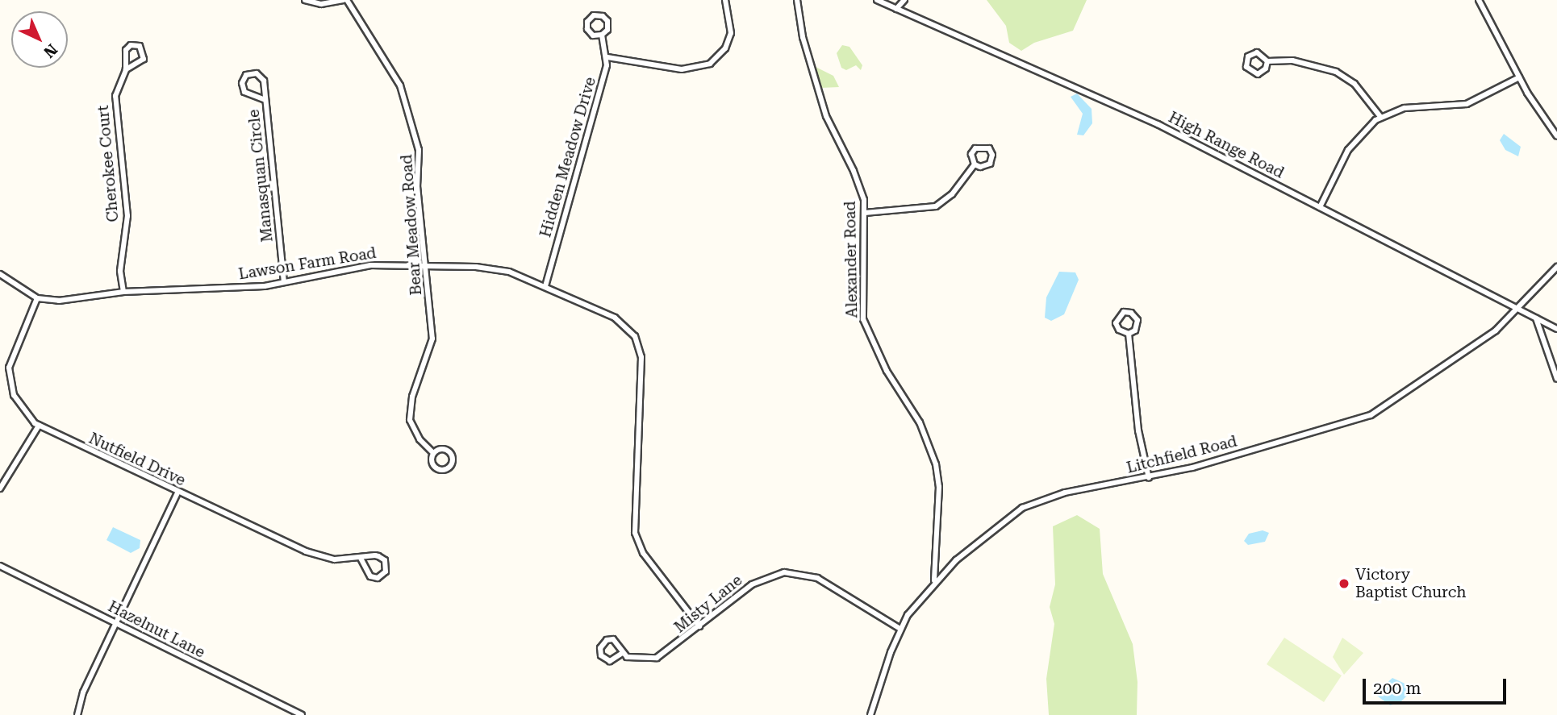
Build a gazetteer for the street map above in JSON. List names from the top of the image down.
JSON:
{
  "streets": {
    "street": [
      "High Range Road",
      "Hidden Meadow Drive",
      "Cherokee Court",
      "Manasquan Circle",
      "Bear Meadow Road",
      "Alexander Road",
      "Lawson Farm Road",
      "Litchfield Road",
      "Nutfield Drive",
      "Misty Lane",
      "Hazelnut Lane"
    ]
  },
  "crossings": [
    ["High Range Road", "Litchfield Road"],
    ["Hidden Meadow Drive", "Lawson Farm Road"],
    ["Cherokee Court", "Lawson Farm Road"],
    ["Manasquan Circle", "Lawson Farm Road"],
    ["Bear Meadow Road", "Lawson Farm Road"],
    ["Alexander Road", "Litchfield Road"],
    ["Lawson Farm Road", "Nutfield Drive"],
    ["Lawson Farm Road", "Misty Lane"],
    ["Litchfield Road", "Misty Lane"]
  ],
  "places": ["Victory Baptist Church"],
  "scale_bar": "200 m",
  "north": "bottom right"
}
